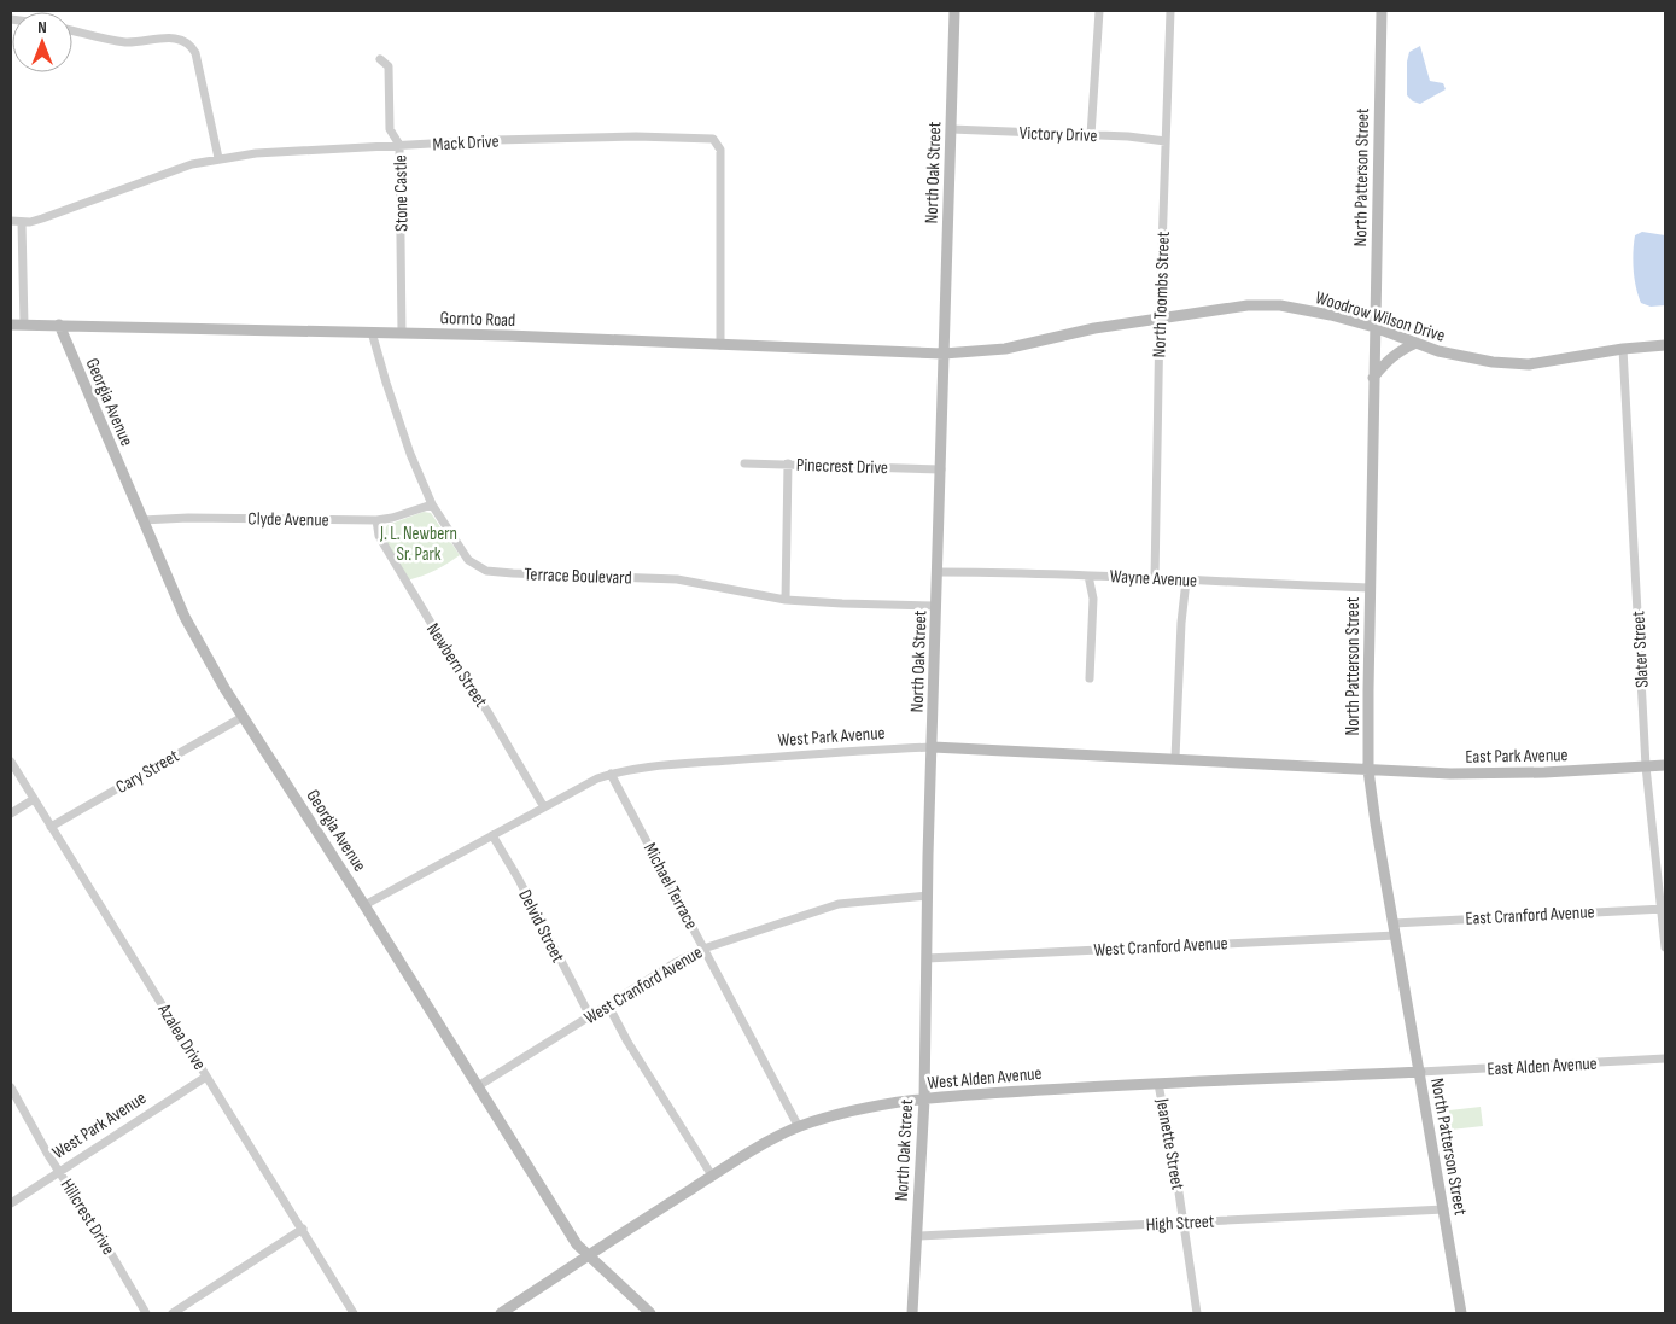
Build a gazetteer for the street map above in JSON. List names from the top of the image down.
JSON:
{
  "streets": {
    "street": [
      "Victory Drive",
      "Mack Drive",
      "North Oak Street",
      "North Patterson Street",
      "Stone Castle",
      "North Toombs Street",
      "Woodrow Wilson Drive",
      "Gornto Road",
      "Georgia Avenue",
      "Pinecrest Drive",
      "Clyde Avenue",
      "Terrace Boulevard",
      "Wayne Avenue",
      "Slater Street",
      "Newbern Street",
      "West Park Avenue",
      "East Park Avenue",
      "Cary Street",
      "Michael Terrace",
      "East Cranford Avenue",
      "Delvid Street",
      "West Cranford Avenue",
      "Azalea Drive",
      "East Alden Avenue",
      "West Alden Avenue",
      "Jeanette Street",
      "Hillcrest Drive",
      "High Street"
    ]
  },
  "crossings": [
    ["Victory Drive", "North Oak Street"],
    ["Victory Drive", "North Toombs Street"],
    ["Mack Drive", "Stone Castle"],
    ["Mack Drive", "Gornto Road"],
    ["North Oak Street", "Woodrow Wilson Drive"],
    ["North Oak Street", "Gornto Road"],
    ["North Oak Street", "Pinecrest Drive"],
    ["North Oak Street", "Terrace Boulevard"],
    ["North Oak Street", "Wayne Avenue"],
    ["North Oak Street", "West Park Avenue"],
    ["North Oak Street", "West Cranford Avenue"],
    ["North Oak Street", "West Alden Avenue"],
    ["North Oak Street", "High Street"],
    ["North Patterson Street", "Woodrow Wilson Drive"],
    ["North Patterson Street", "Wayne Avenue"],
    ["North Patterson Street", "West Park Avenue"],
    ["North Patterson Street", "East Park Avenue"],
    ["North Patterson Street", "East Cranford Avenue"],
    ["North Patterson Street", "West Cranford Avenue"],
    ["North Patterson Street", "East Alden Avenue"],
    ["North Patterson Street", "West Alden Avenue"],
    ["North Patterson Street", "High Street"],
    ["Stone Castle", "Gornto Road"],
    ["North Toombs Street", "Woodrow Wilson Drive"],
    ["North Toombs Street", "Wayne Avenue"],
    ["Woodrow Wilson Drive", "Gornto Road"],
    ["Woodrow Wilson Drive", "Slater Street"],
    ["Gornto Road", "Georgia Avenue"],
    ["Gornto Road", "Terrace Boulevard"],
    ["Georgia Avenue", "Clyde Avenue"],
    ["Georgia Avenue", "West Park Avenue"],
    ["Georgia Avenue", "Cary Street"],
    ["Georgia Avenue", "West Cranford Avenue"],
    ["Georgia Avenue", "West Alden Avenue"],
    ["Clyde Avenue", "Terrace Boulevard"],
    ["Clyde Avenue", "Newbern Street"],
    ["Slater Street", "East Park Avenue"],
    ["Slater Street", "East Cranford Avenue"],
    ["Newbern Street", "West Park Avenue"],
    ["West Park Avenue", "East Park Avenue"],
    ["West Park Avenue", "Michael Terrace"],
    ["West Park Avenue", "Delvid Street"],
    ["West Park Avenue", "Azalea Drive"],
    ["West Park Avenue", "Hillcrest Drive"],
    ["Cary Street", "Azalea Drive"],
    ["Michael Terrace", "West Cranford Avenue"],
    ["Michael Terrace", "West Alden Avenue"],
    ["Delvid Street", "West Cranford Avenue"],
    ["East Alden Avenue", "West Alden Avenue"],
    ["West Alden Avenue", "Jeanette Street"],
    ["Jeanette Street", "High Street"]
  ],
  "parks": ["J. L. Newbern Sr. Park"],
  "north": "top"
}
